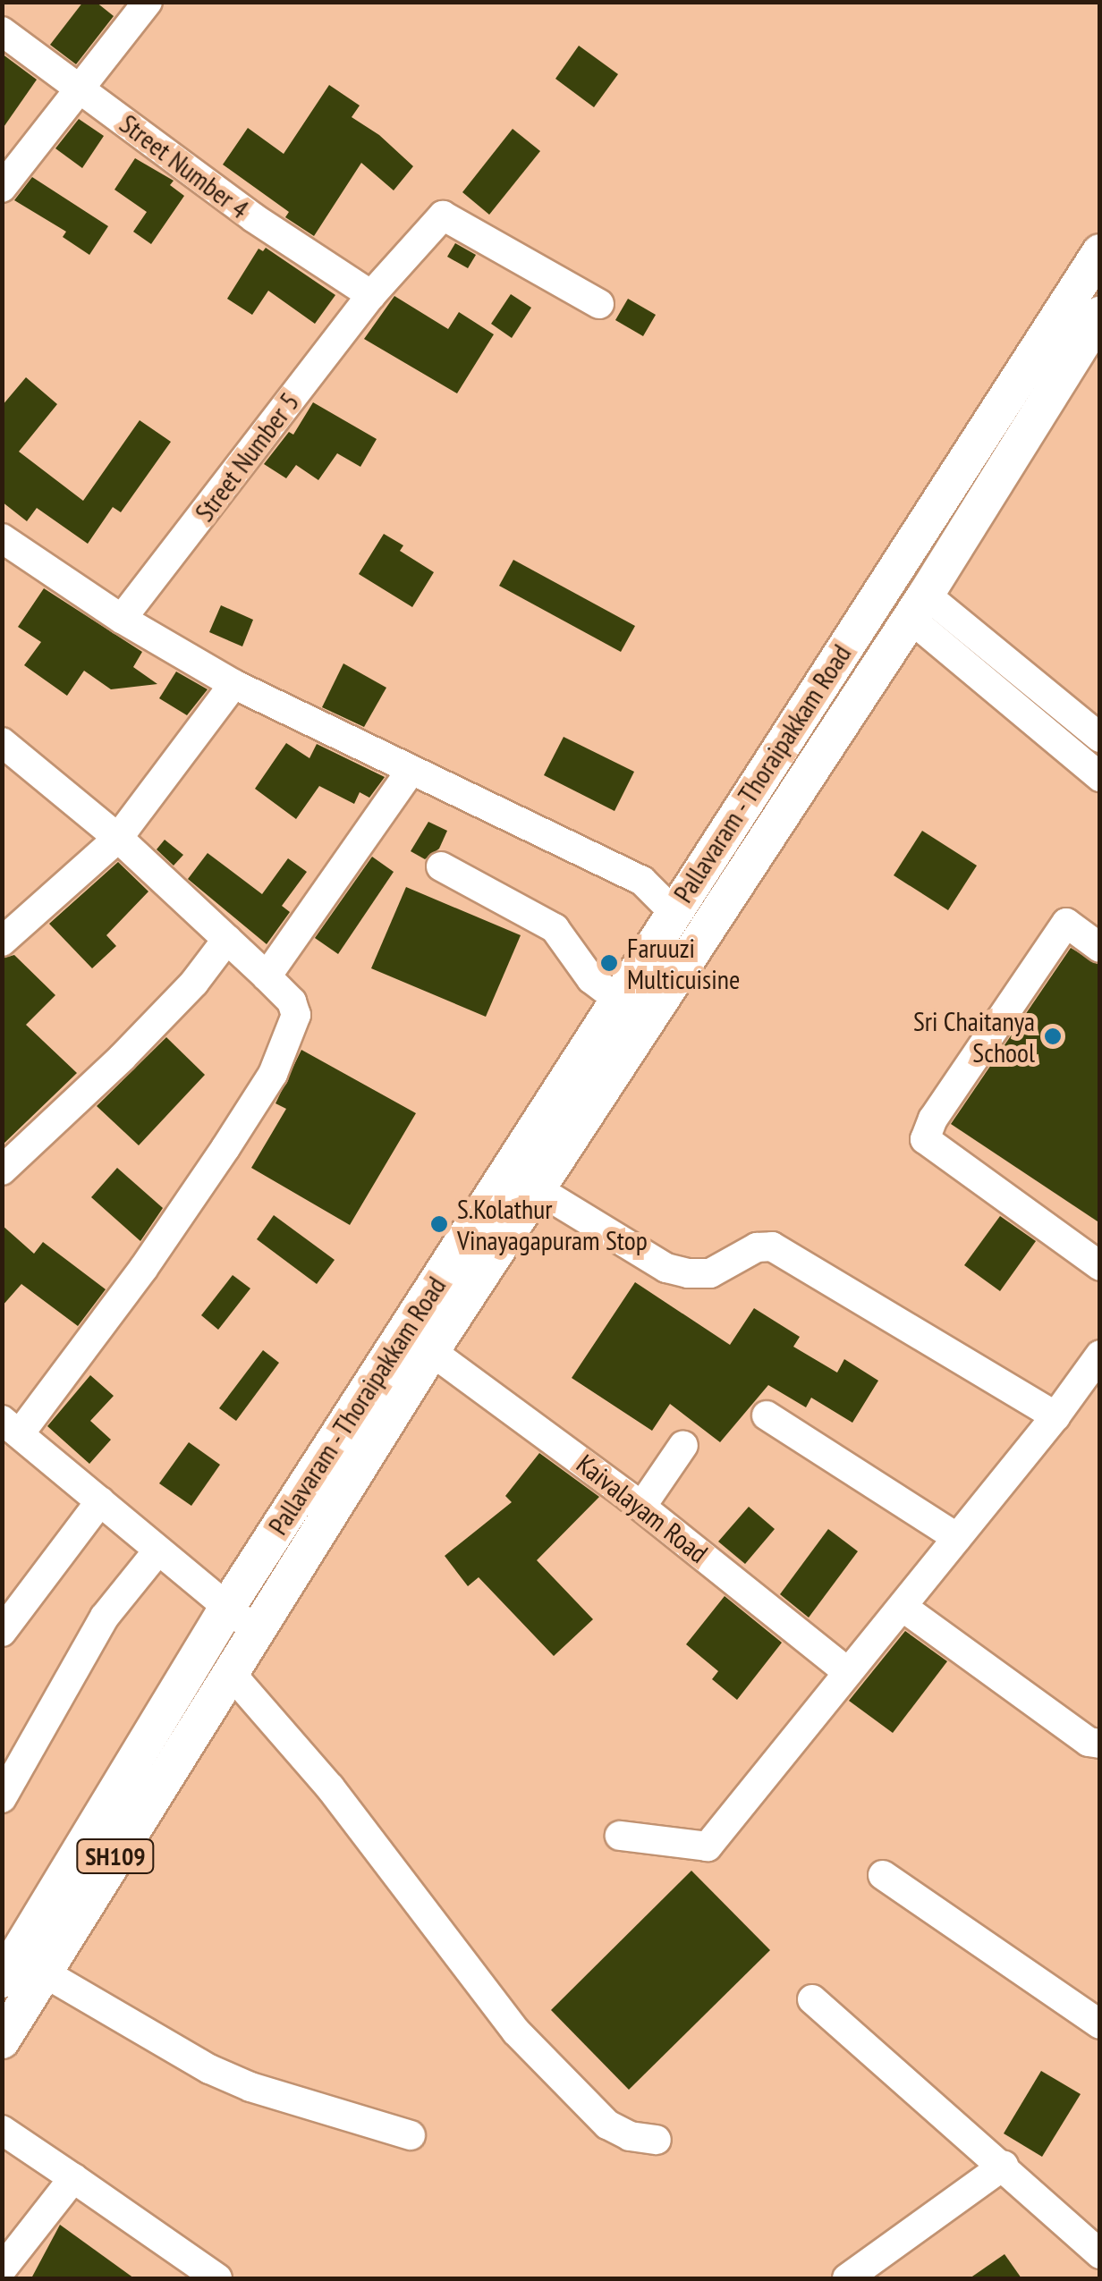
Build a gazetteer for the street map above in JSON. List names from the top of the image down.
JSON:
{
  "streets": {
    "main road": ["Pallavaram - Thoraipakkam Road", "SH109"],
    "street": ["Street Number 4", "Street Number 5", "Kaivalayam Road"]
  },
  "crossings": [
    ["Street Number 4", "Street Number 5"],
    ["Pallavaram - Thoraipakkam Road", "Kaivalayam Road"]
  ],
  "places": ["Faruuzi Multicuisine", "Sri Chaitanya School", "S.Kolathur Vinayagapuram Stop"]
}
